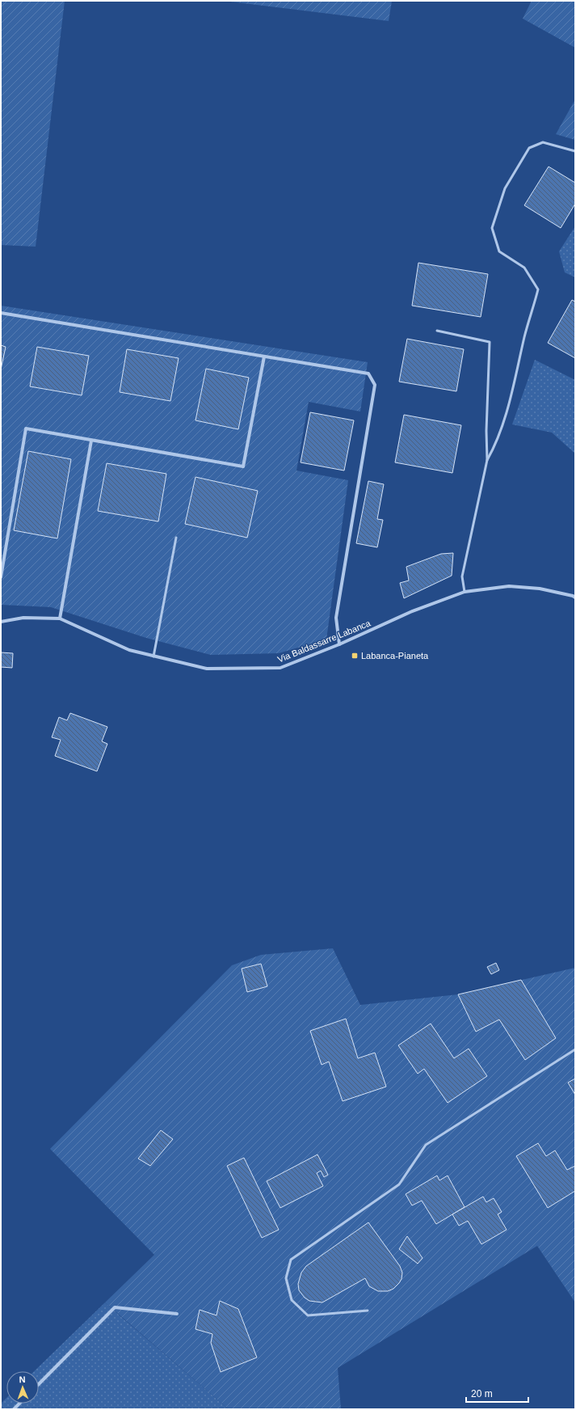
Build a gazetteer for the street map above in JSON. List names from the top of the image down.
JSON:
{
  "streets": {
    "street": ["Via Baldassarre Labanca"]
  },
  "places": {
    "transit": ["Labanca-Pianeta"]
  },
  "scale_bar": "20 m",
  "north": "top"
}
